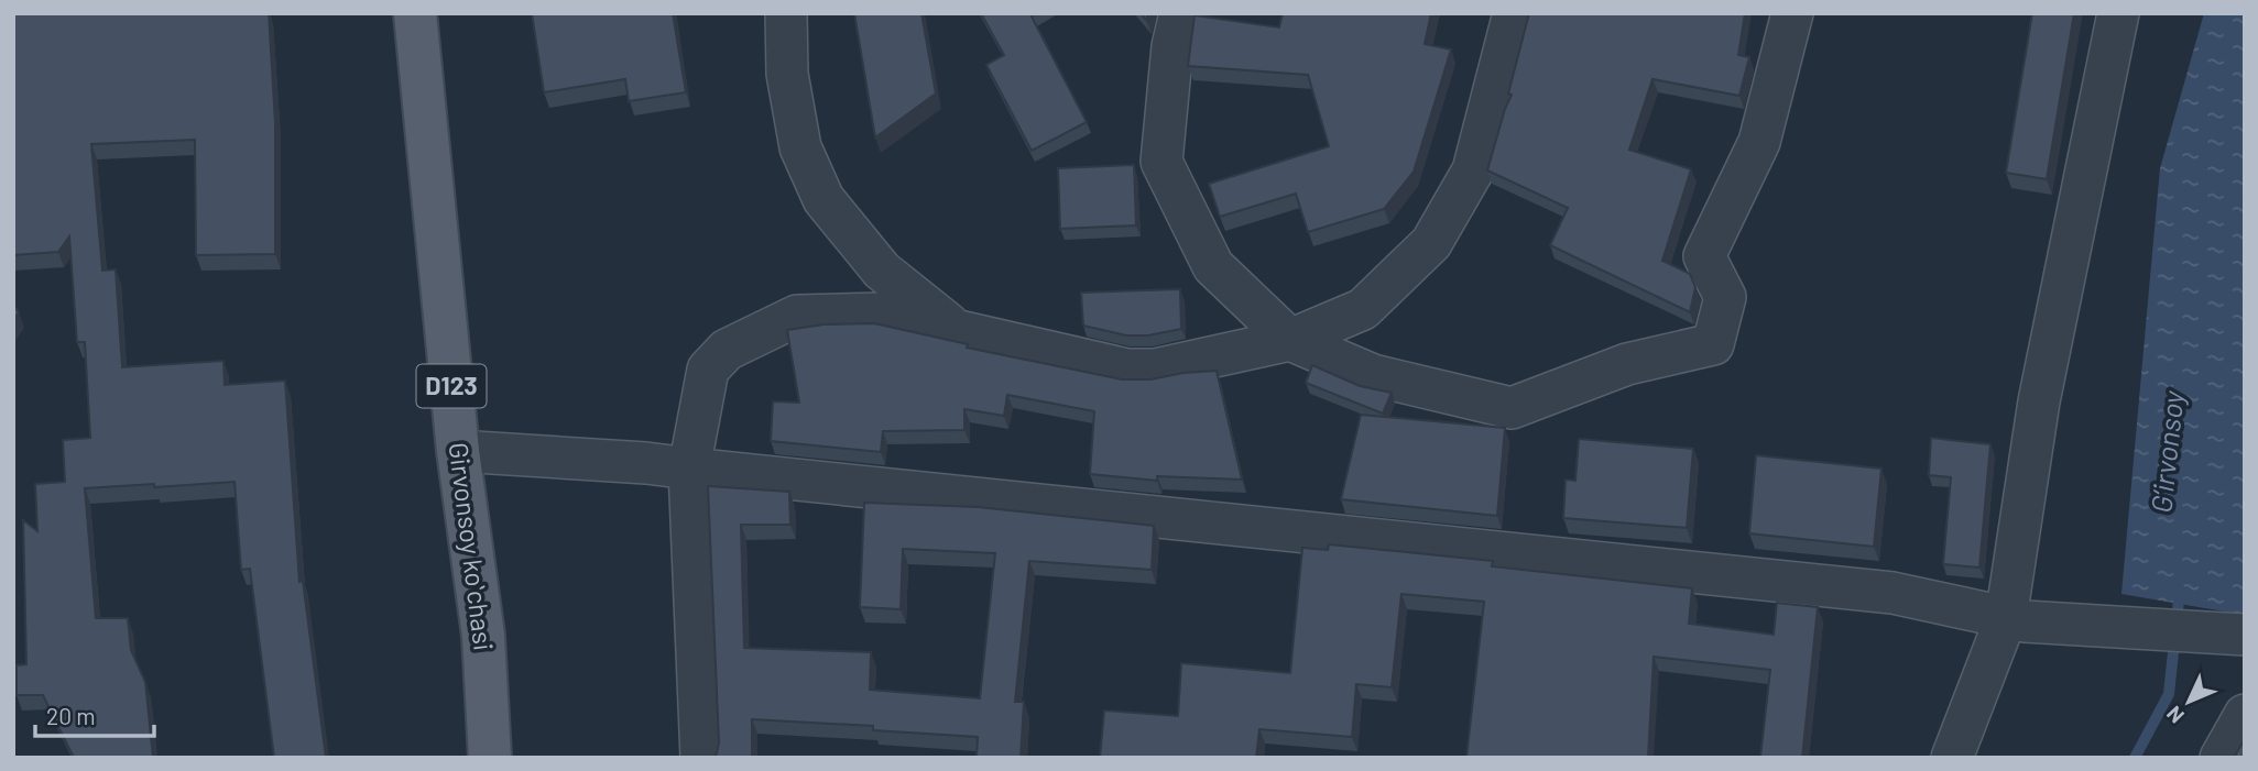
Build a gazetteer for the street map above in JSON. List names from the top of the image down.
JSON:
{
  "streets": {
    "main road": ["D123", "Girvonsoy koʻchasi"]
  },
  "water": ["G‘irvonsoy"],
  "scale_bar": "20 m",
  "north": "bottom left"
}
